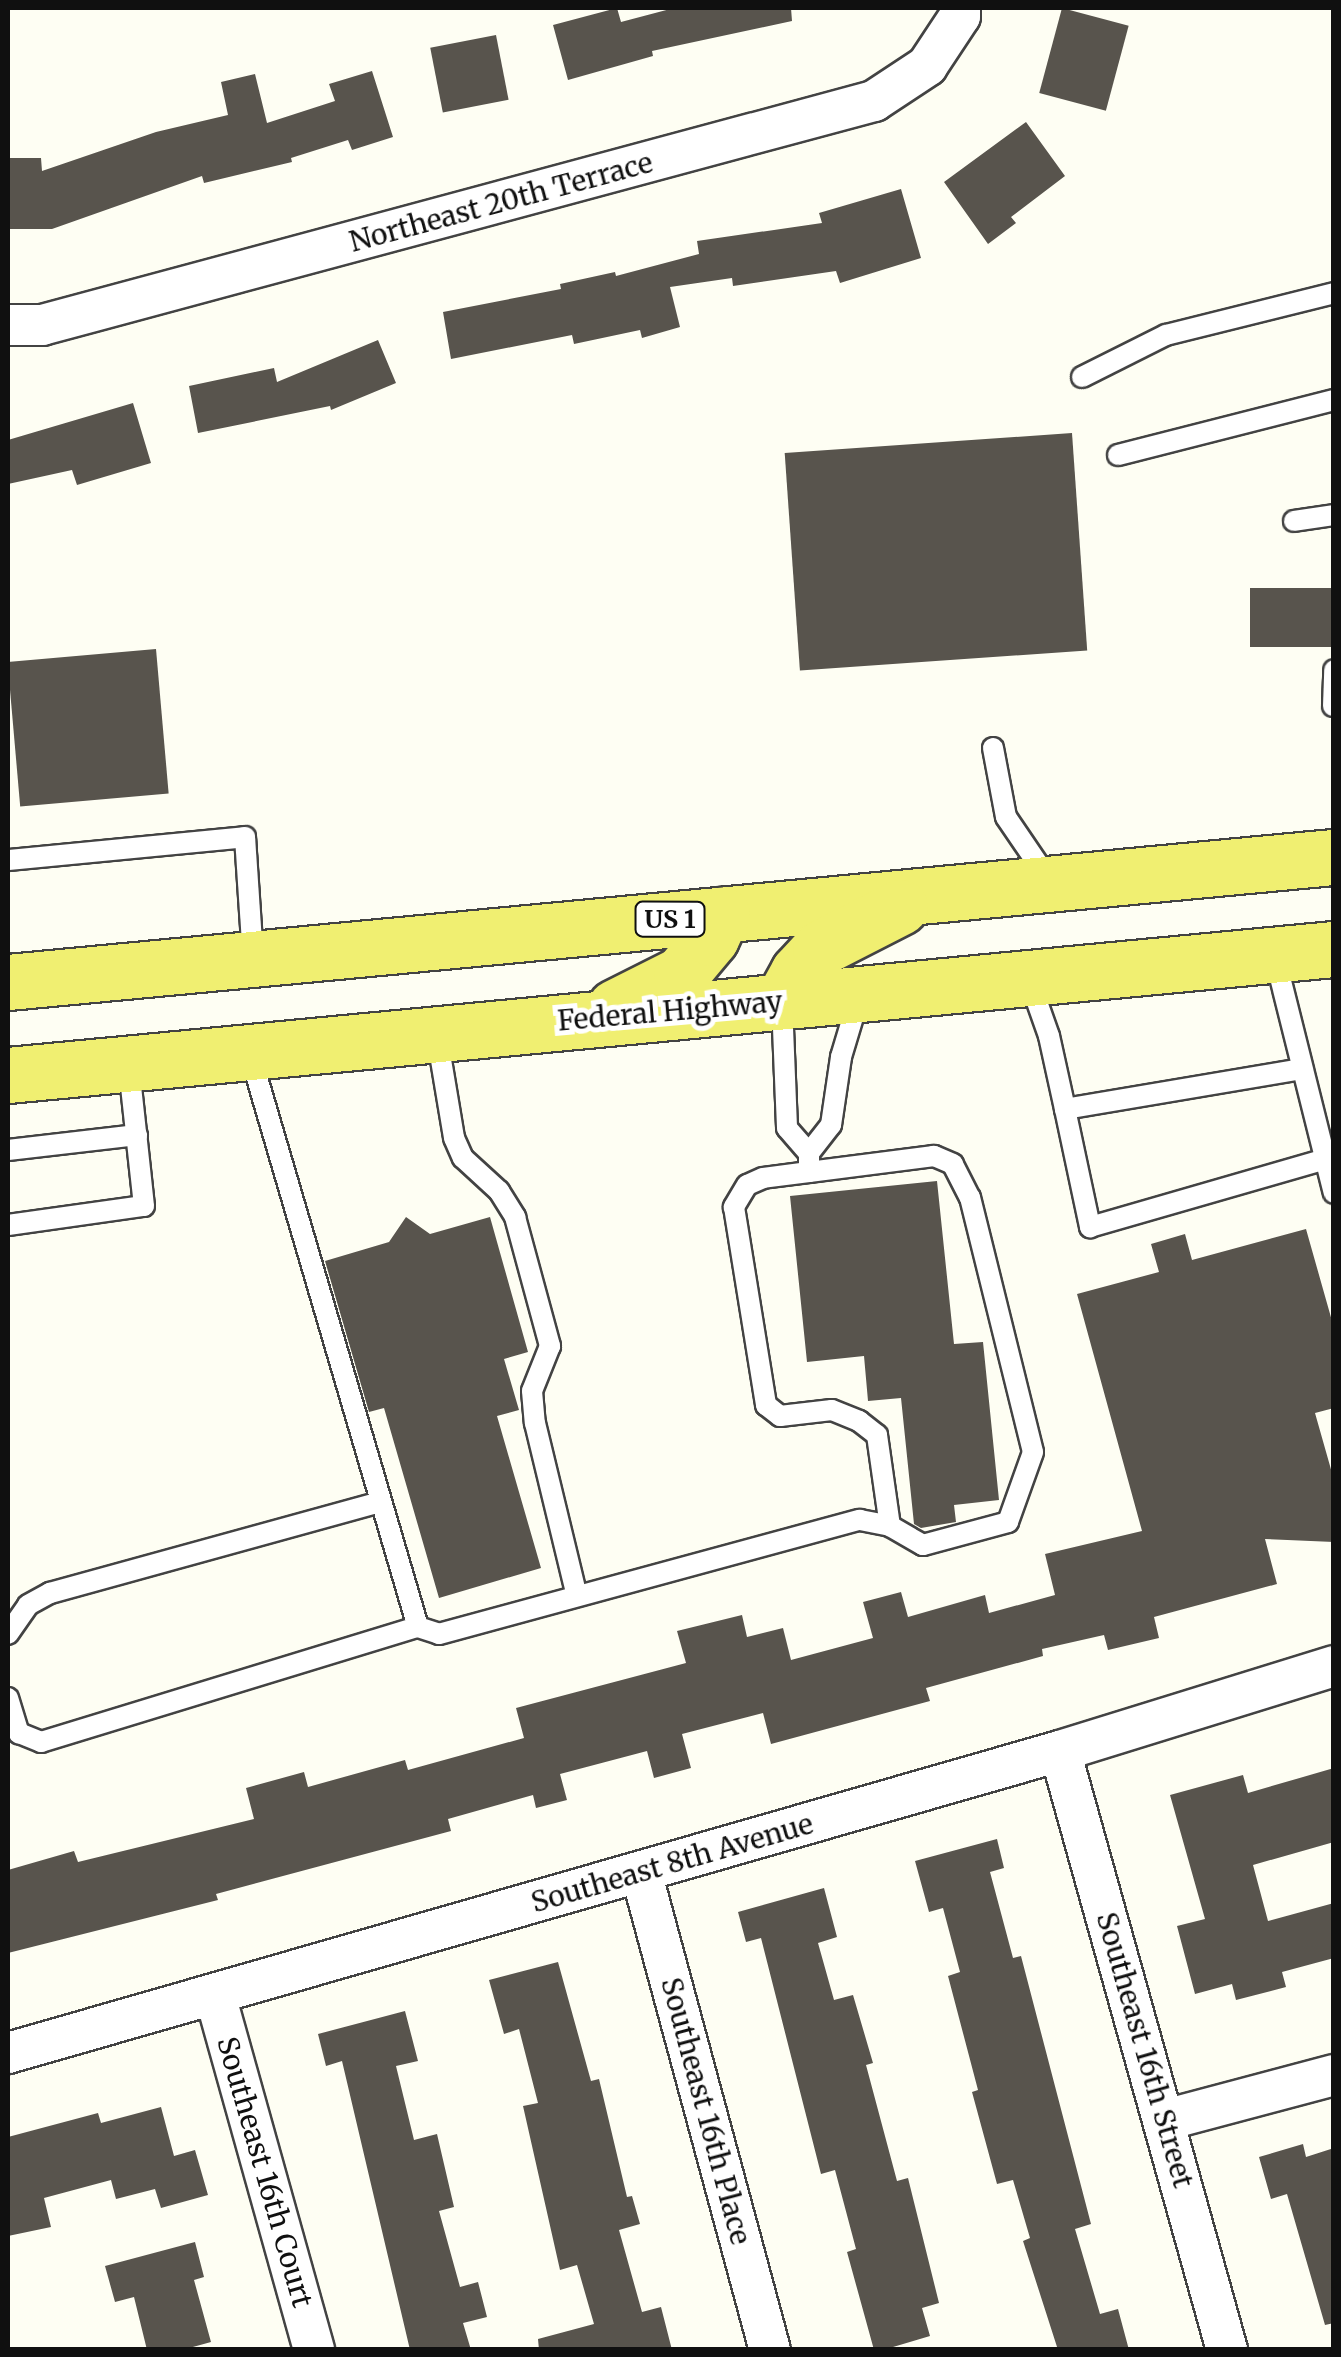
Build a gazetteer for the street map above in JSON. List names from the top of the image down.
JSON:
{
  "streets": {
    "main road": ["US 1", "Federal Highway"],
    "street": [
      "Northeast 20th Terrace",
      "Southeast 8th Avenue",
      "Southeast 16th Street",
      "Southeast 16th Place",
      "Southeast 16th Court"
    ]
  },
  "crossings": [
    ["Southeast 8th Avenue", "Southeast 16th Street"],
    ["Southeast 8th Avenue", "Southeast 16th Place"],
    ["Southeast 8th Avenue", "Southeast 16th Court"]
  ]
}
